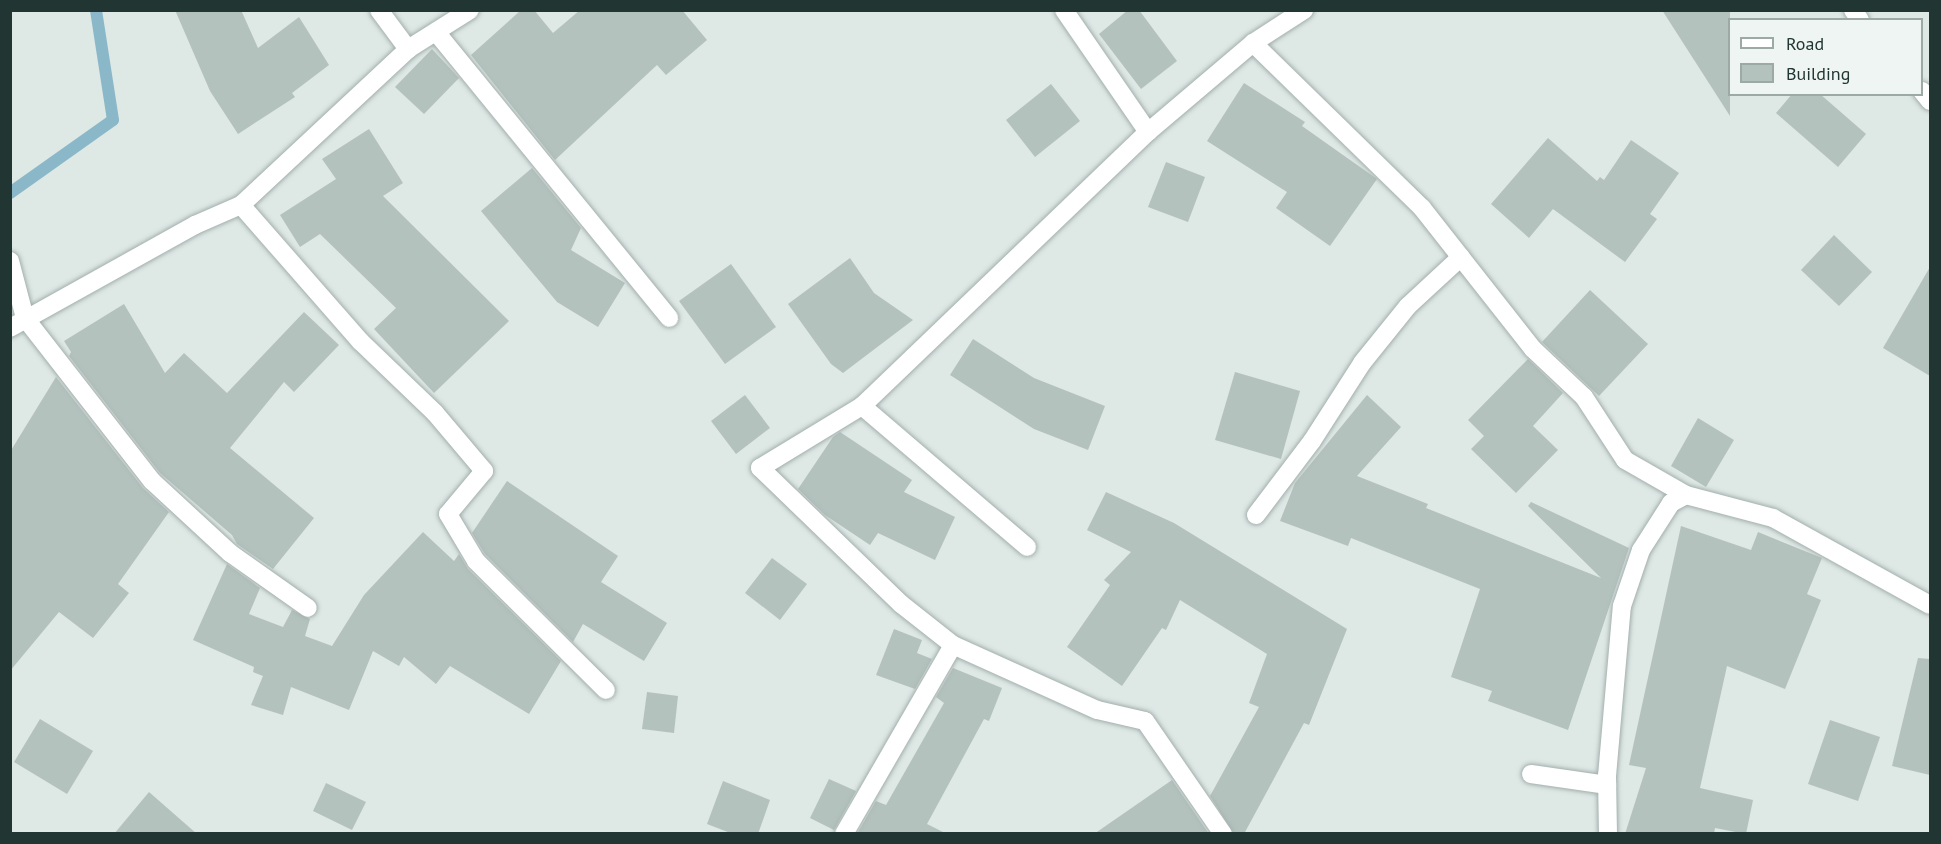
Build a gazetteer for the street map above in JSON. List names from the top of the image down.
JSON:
{
  "legend": ["Road", "Building"]
}
